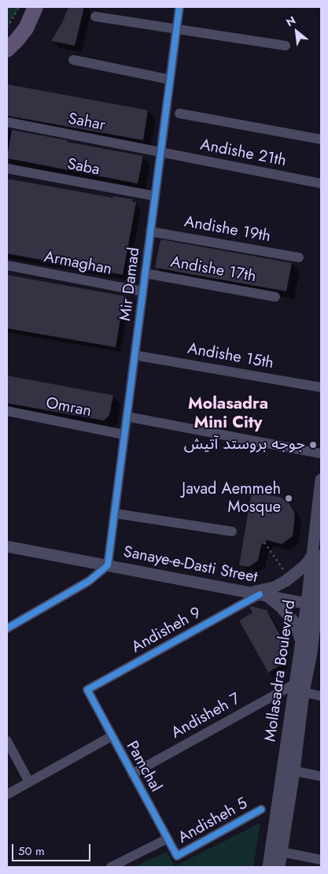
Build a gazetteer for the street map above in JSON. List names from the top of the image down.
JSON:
{
  "streets": {
    "street": [
      "Sahar",
      "Andishe 21th",
      "Saba",
      "Andishe 19th",
      "Armaghan",
      "Andishe 17th",
      "Mir Damad",
      "Andishe 15th",
      "Omran",
      "Sanaye-e-Dasti Street",
      "Andisheh 9",
      "Mollasadra Boulevard",
      "Andisheh 7",
      "Pamchal",
      "Andisheh 5"
    ]
  },
  "crossings": [
    ["Sahar", "Andishe 21th"],
    ["Sahar", "Mir Damad"],
    ["Andishe 21th", "Mir Damad"],
    ["Saba", "Mir Damad"],
    ["Andishe 19th", "Mir Damad"],
    ["Armaghan", "Mir Damad"],
    ["Andishe 17th", "Mir Damad"],
    ["Mir Damad", "Andishe 15th"],
    ["Mir Damad", "Omran"],
    ["Mir Damad", "Sanaye-e-Dasti Street"],
    ["Sanaye-e-Dasti Street", "Andisheh 9"],
    ["Sanaye-e-Dasti Street", "Mollasadra Boulevard"],
    ["Andisheh 9", "Pamchal"],
    ["Mollasadra Boulevard", "Andisheh 7"],
    ["Andisheh 7", "Pamchal"],
    ["Pamchal", "Andisheh 5"]
  ],
  "districts": ["Molasadra Mini City"],
  "places": ["جوجه بروستد آتیش", "Javad Aemmeh Mosque"],
  "scale_bar": "50 m",
  "north": "top left"
}
